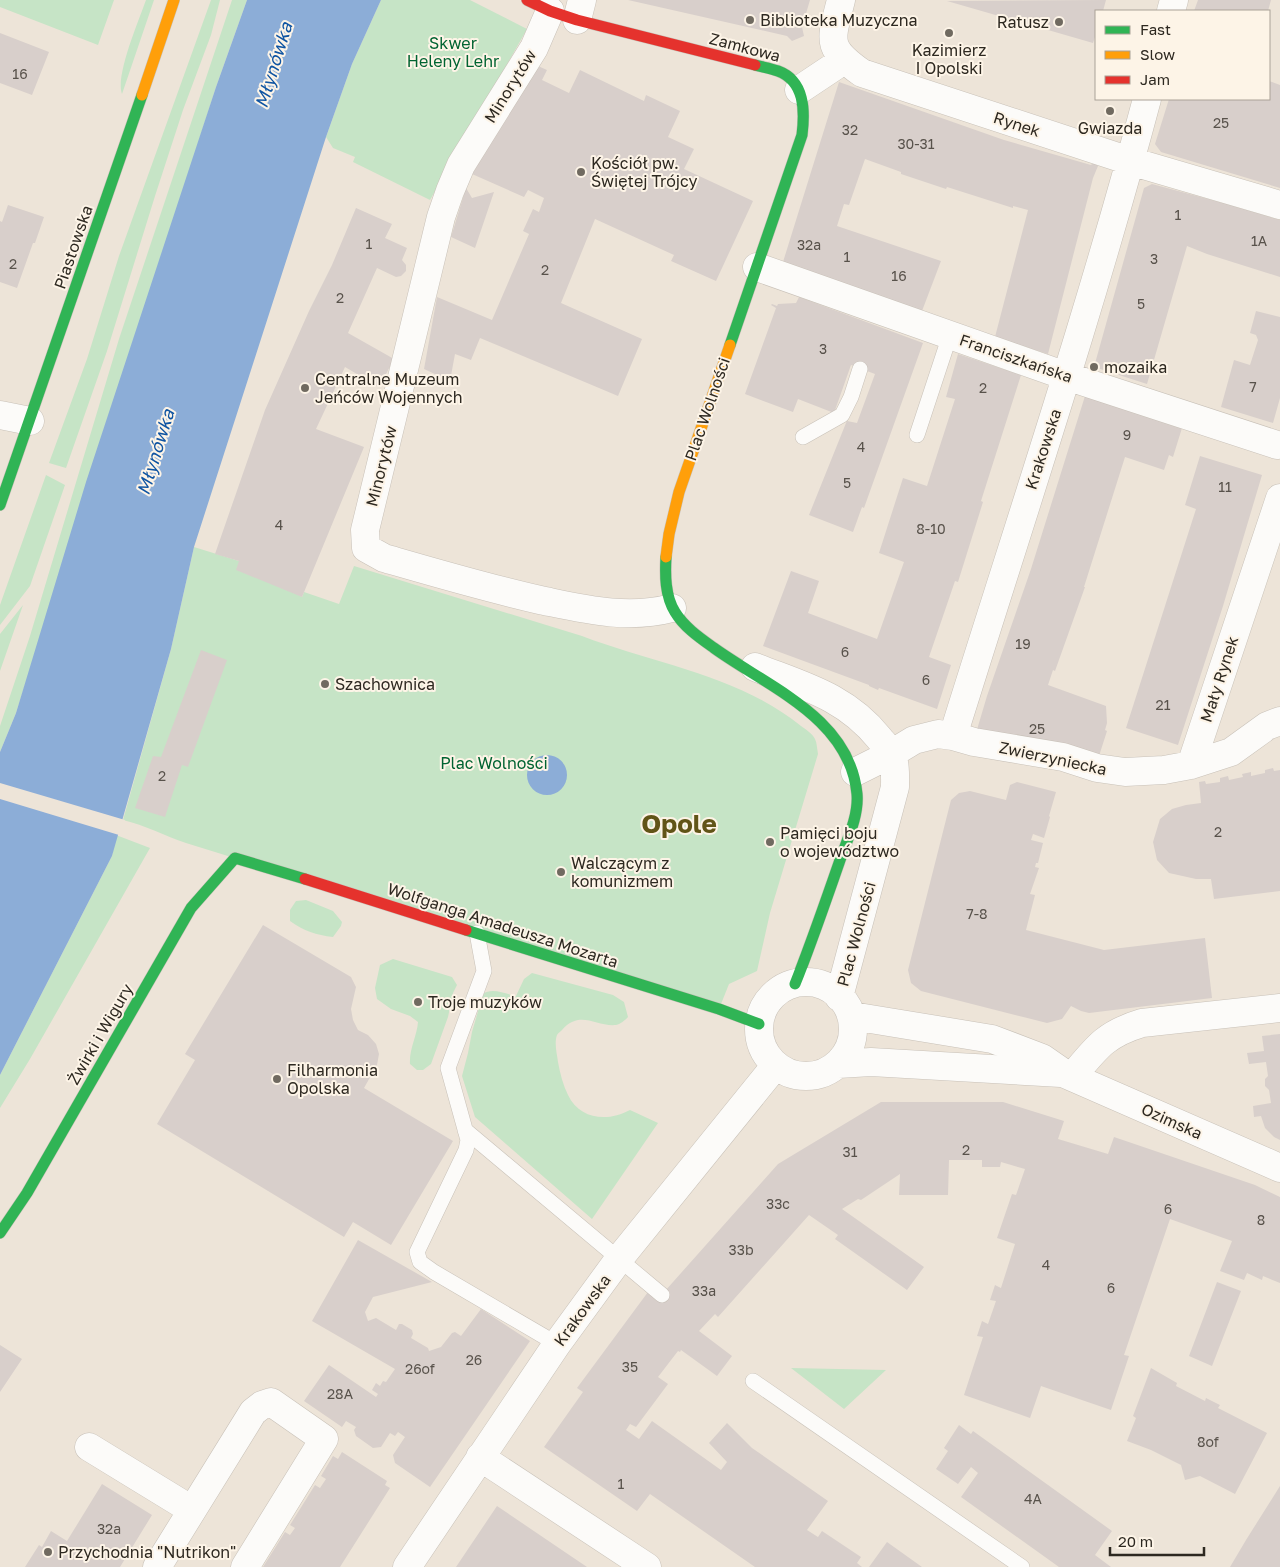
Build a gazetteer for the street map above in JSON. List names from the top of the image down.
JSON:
{
  "streets": {
    "street": [
      "Zamkowa",
      "Minorytów",
      "Rynek",
      "Piastowska",
      "Franciszkańska",
      "Plac Wolności",
      "Krakowska",
      "Mały Rynek",
      "Zwierzyniecka",
      "Wolfganga Amadeusza Mozarta",
      "Żwirki i Wigury",
      "Ozimska"
    ]
  },
  "crossings": [
    ["Zamkowa", "Minorytów"],
    ["Minorytów", "Plac Wolności"],
    ["Rynek", "Krakowska"],
    ["Franciszkańska", "Plac Wolności"],
    ["Franciszkańska", "Krakowska"],
    ["Plac Wolności", "Krakowska"],
    ["Plac Wolności", "Zwierzyniecka"],
    ["Plac Wolności", "Wolfganga Amadeusza Mozarta"],
    ["Plac Wolności", "Ozimska"],
    ["Krakowska", "Zwierzyniecka"],
    ["Krakowska", "Wolfganga Amadeusza Mozarta"],
    ["Krakowska", "Ozimska"],
    ["Mały Rynek", "Zwierzyniecka"],
    ["Wolfganga Amadeusza Mozarta", "Żwirki i Wigury"],
    ["Wolfganga Amadeusza Mozarta", "Ozimska"]
  ],
  "districts": ["Opole"],
  "water": ["Młynówka"],
  "parks": ["Skwer Heleny Lehr", "Plac Wolności"],
  "places": [
    "Biblioteka Muzyczna",
    "Ratusz",
    "Kazimierz I Opolski",
    "Gwiazda",
    "Kościół pw. Świętej Trójcy",
    "mozaika",
    "Centralne Muzeum Jeńców Wojennych",
    "Szachownica",
    "Pamięci boju o województwo",
    "Walczącym z komunizmem",
    "Troje muzyków",
    "Filharmonia Opolska",
    "Przychodnia \"Nutrikon\""
  ],
  "house_numbers": [
    "16",
    "25",
    "32",
    "30-31",
    "1",
    "1A",
    "1",
    "32a",
    "1",
    "3",
    "2",
    "2",
    "16",
    "2",
    "5",
    "3",
    "7",
    "2",
    "9",
    "4",
    "5",
    "11",
    "4",
    "8-10",
    "19",
    "6",
    "6",
    "21",
    "25",
    "2",
    "2",
    "7-8",
    "2",
    "31",
    "33c",
    "6",
    "8",
    "33b",
    "4",
    "6",
    "33a",
    "26",
    "35",
    "26of",
    "28A",
    "8of",
    "1",
    "4A",
    "32a"
  ],
  "legend": ["Fast", "Slow", "Jam"],
  "scale_bar": "20 m"
}
